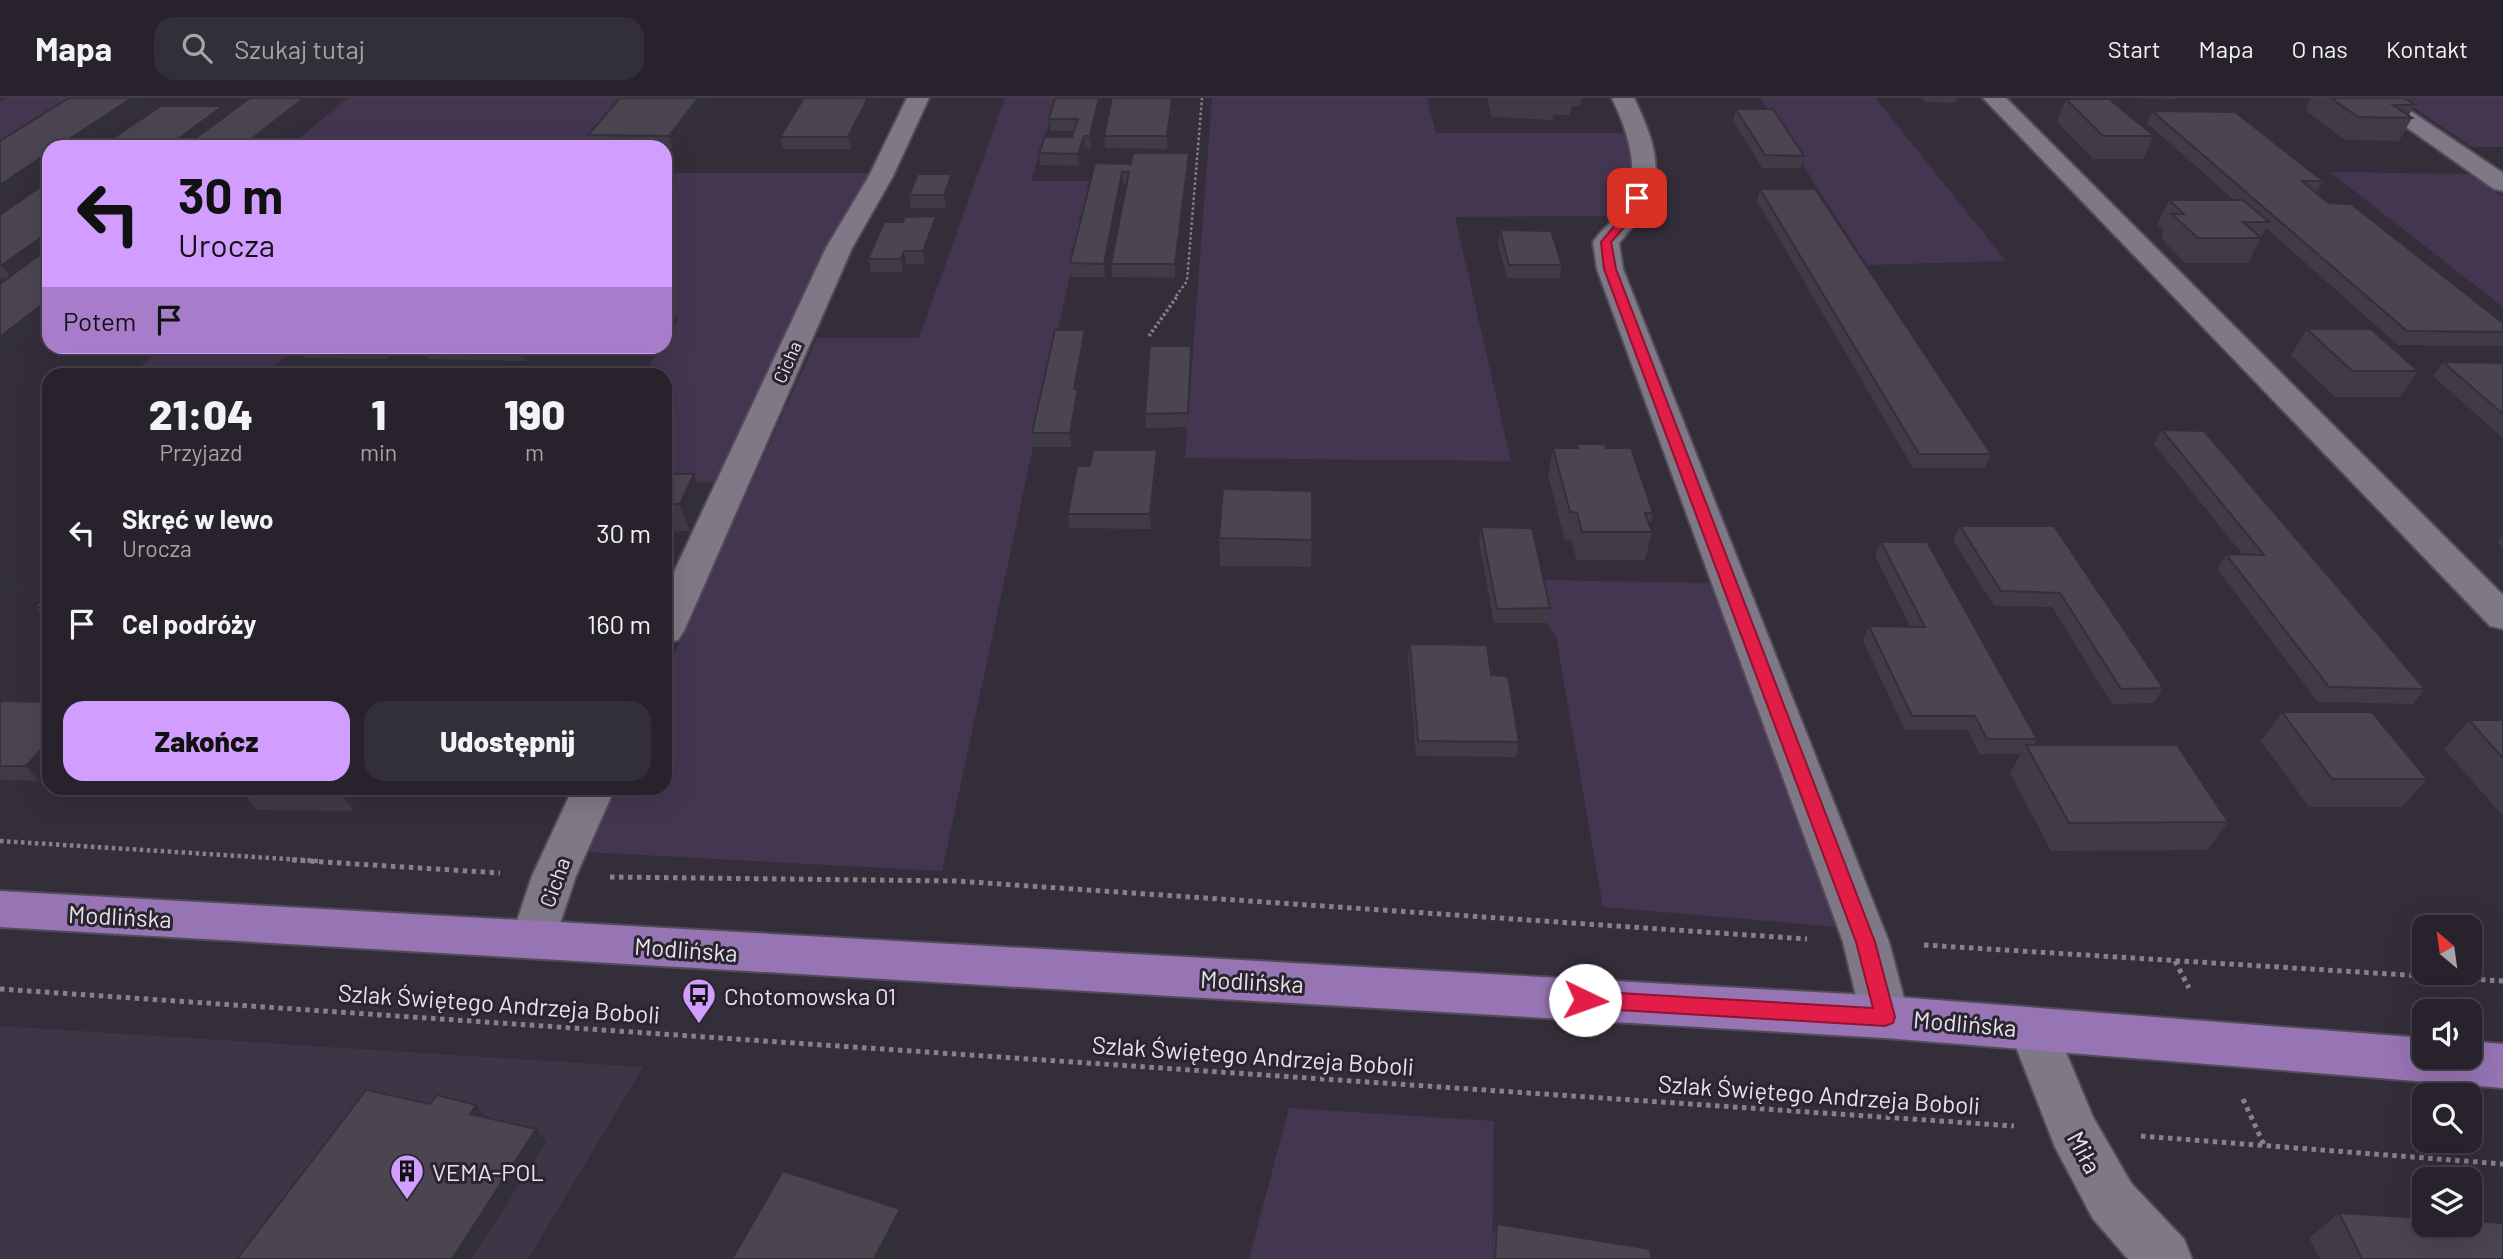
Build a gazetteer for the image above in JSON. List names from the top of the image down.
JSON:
{
  "streets": {
    "main road": ["Modlińska"],
    "street": ["Cicha", "Miła"],
    "path": ["Szlak Świętego Andrzeja Boboli"]
  },
  "crossings": [
    ["Cicha", "Modlińska"],
    ["Modlińska", "Miła"],
    ["Szlak Świętego Andrzeja Boboli", "Miła"]
  ],
  "places": {
    "bus stop": ["Chotomowska 01"],
    "building": ["VEMA-POL"]
  },
  "north": "top left",
  "page": {
    "header": "Mapa",
    "search": "Szukaj tutaj",
    "nav": [
      "Start",
      "Mapa",
      "O nas",
      "Kontakt"
    ],
    "turn": ["30 m", "Urocza"],
    "then": "Potem",
    "eta": [
      "21:04",
      "Przyjazd",
      "1",
      "min",
      "190",
      "m"
    ],
    "list": [
      {
        "name": "Skręć w lewo",
        "note": "Urocza",
        "value": "30 m"
      },
      {
        "name": "Cel podróży",
        "value": "160 m"
      }
    ],
    "buttons": ["Zakończ", "Udostępnij"]
  }
}
